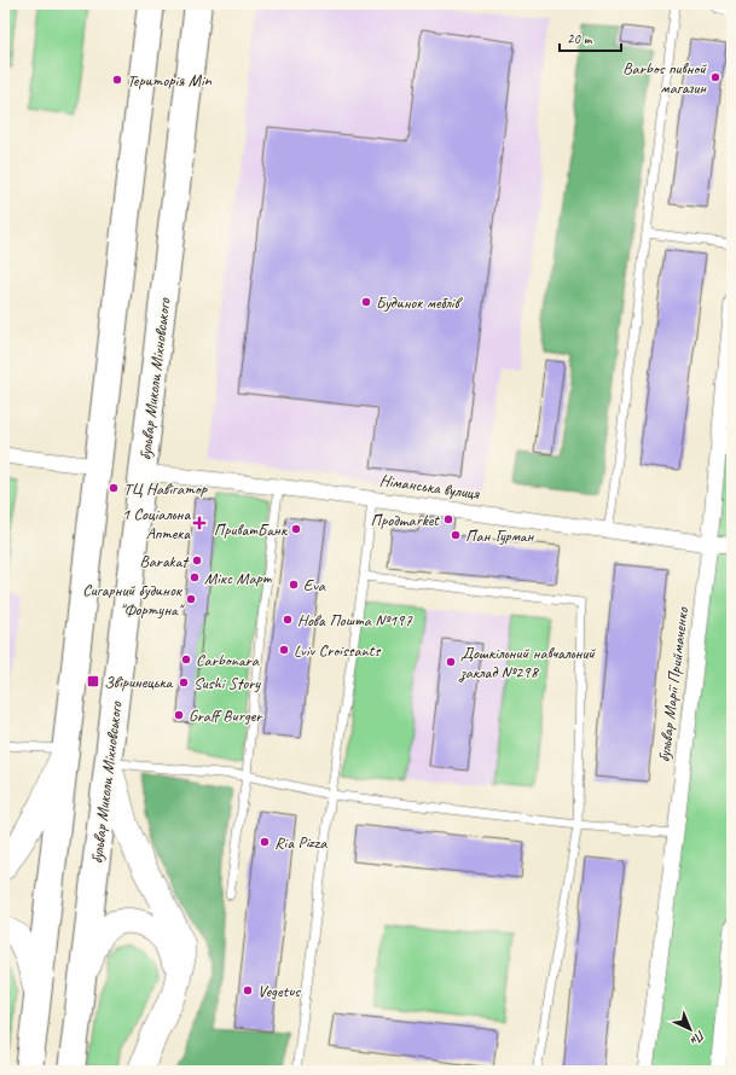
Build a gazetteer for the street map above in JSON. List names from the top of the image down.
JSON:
{
  "streets": {
    "highway": ["бульвар Миколи Міхновського"],
    "street": ["Німанська вулиця", "бульвар Марії Приймаченко"]
  },
  "crossings": [
    ["бульвар Миколи Міхновського", "Німанська вулиця"],
    ["Німанська вулиця", "бульвар Марії Приймаченко"]
  ],
  "places": {
    "other": [
      "Barbos пивной магазин",
      "Територія Min",
      "Будинок меблів",
      "ТЦ Навігатор",
      "Продmarket",
      "ПриватБанк",
      "Пан Гурман",
      "Barakat",
      "Мікс Март",
      "Eva",
      "Сигарний будинок \"Фортуна\"",
      "Нова Пошта №197",
      "Lviv Croissants",
      "Carbonara",
      "Дошкільний навчальний заклад №298",
      "Sushi Story",
      "Graff Burger",
      "Ria Pizza",
      "Vegetus"
    ],
    "health": ["1 Соціальна Аптека"],
    "transit": ["Звіринецька"]
  },
  "scale_bar": "20 m",
  "north": "bottom right"
}
